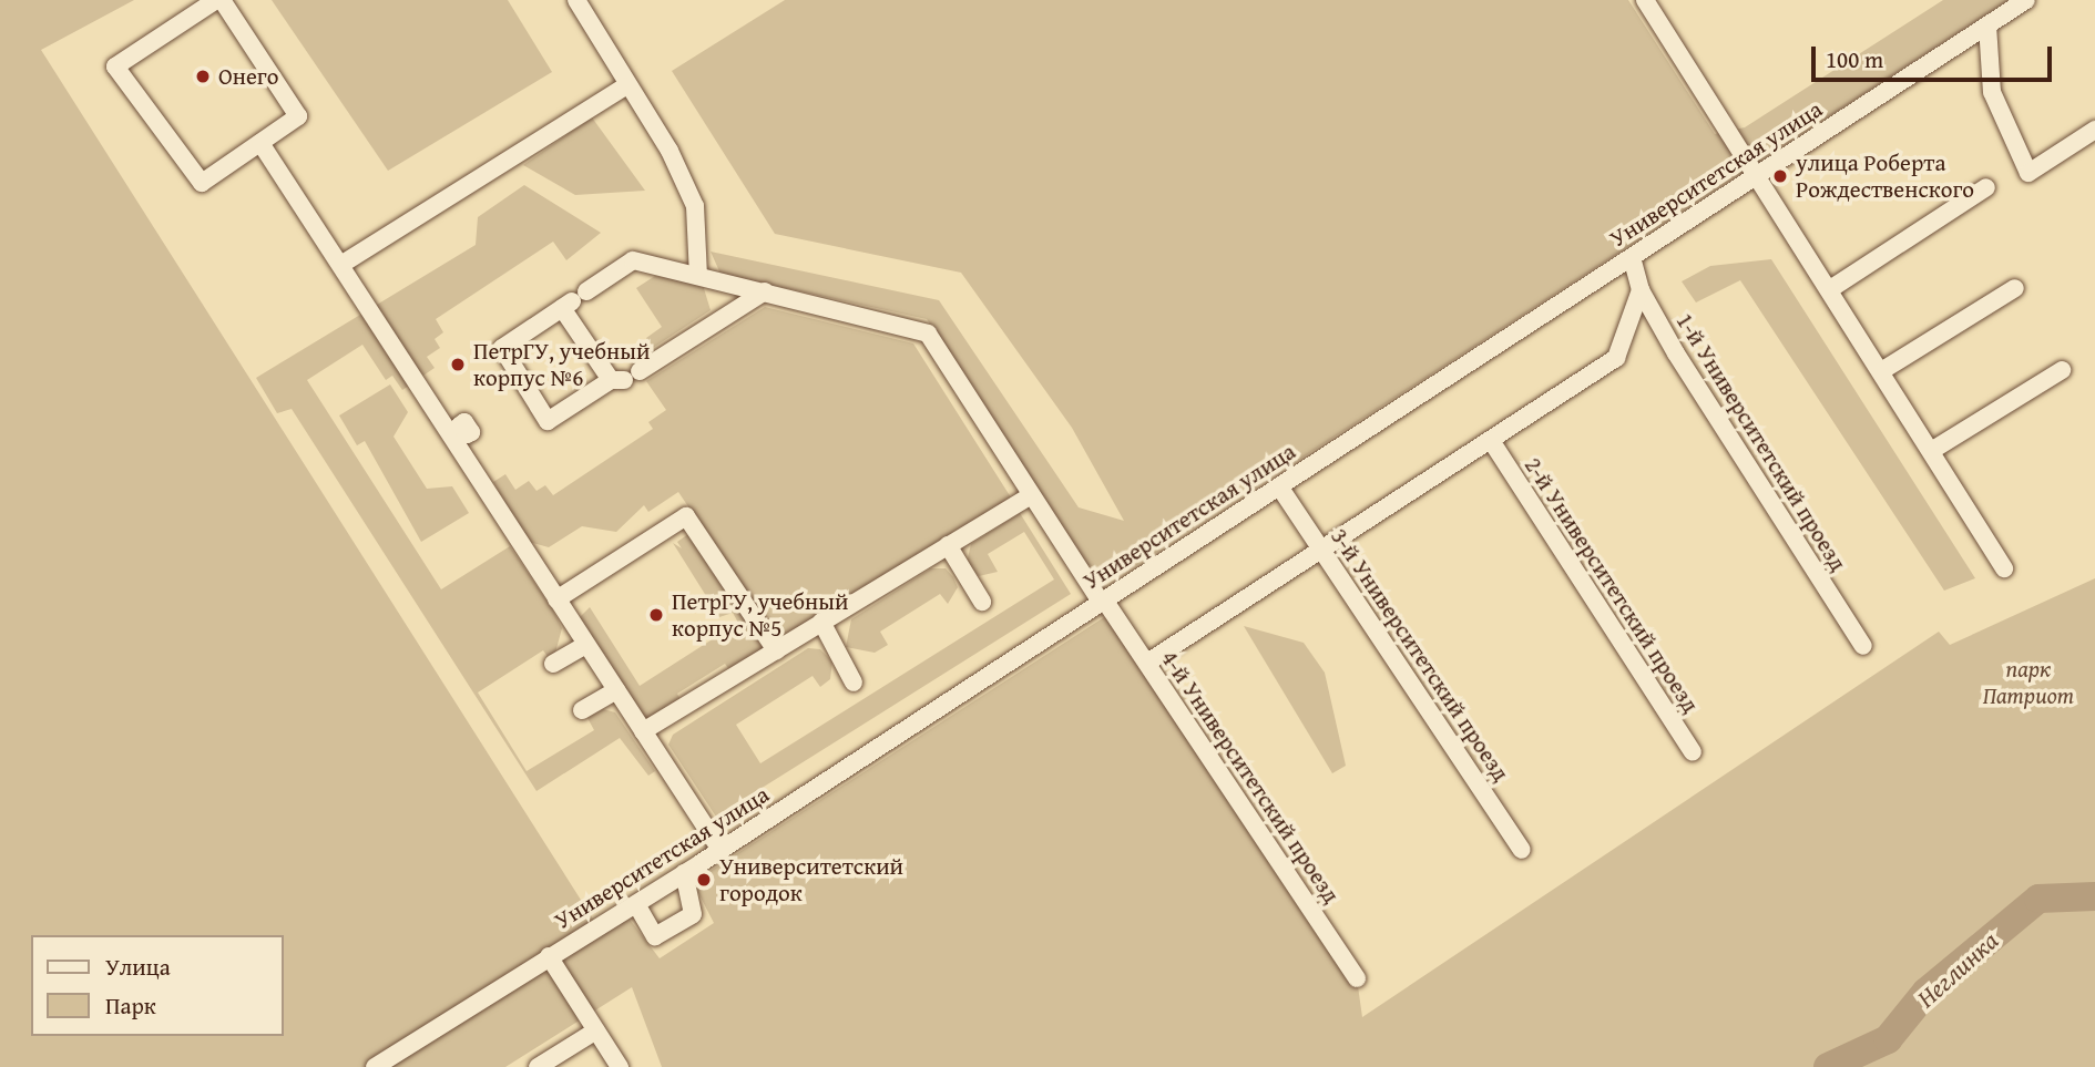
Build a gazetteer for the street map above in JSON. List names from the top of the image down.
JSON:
{
  "streets": {
    "street": [
      "Университетская улица",
      "1-й Университетский проезд",
      "2-й Университетский проезд",
      "3-й Университетский проезд",
      "4-й Университетский проезд"
    ]
  },
  "crossings": [
    ["Университетская улица", "1-й Университетский проезд"],
    ["Университетская улица", "3-й Университетский проезд"],
    ["Университетская улица", "4-й Университетский проезд"]
  ],
  "water": ["Неглинка"],
  "parks": ["парк Патриот"],
  "places": [
    "Онего",
    "улица Роберта Рождественского",
    "ПетрГУ, учебный корпус №6",
    "ПетрГУ, учебный корпус №5",
    "Университетский городок"
  ],
  "legend": ["Улица", "Парк"],
  "scale_bar": "100 m"
}
